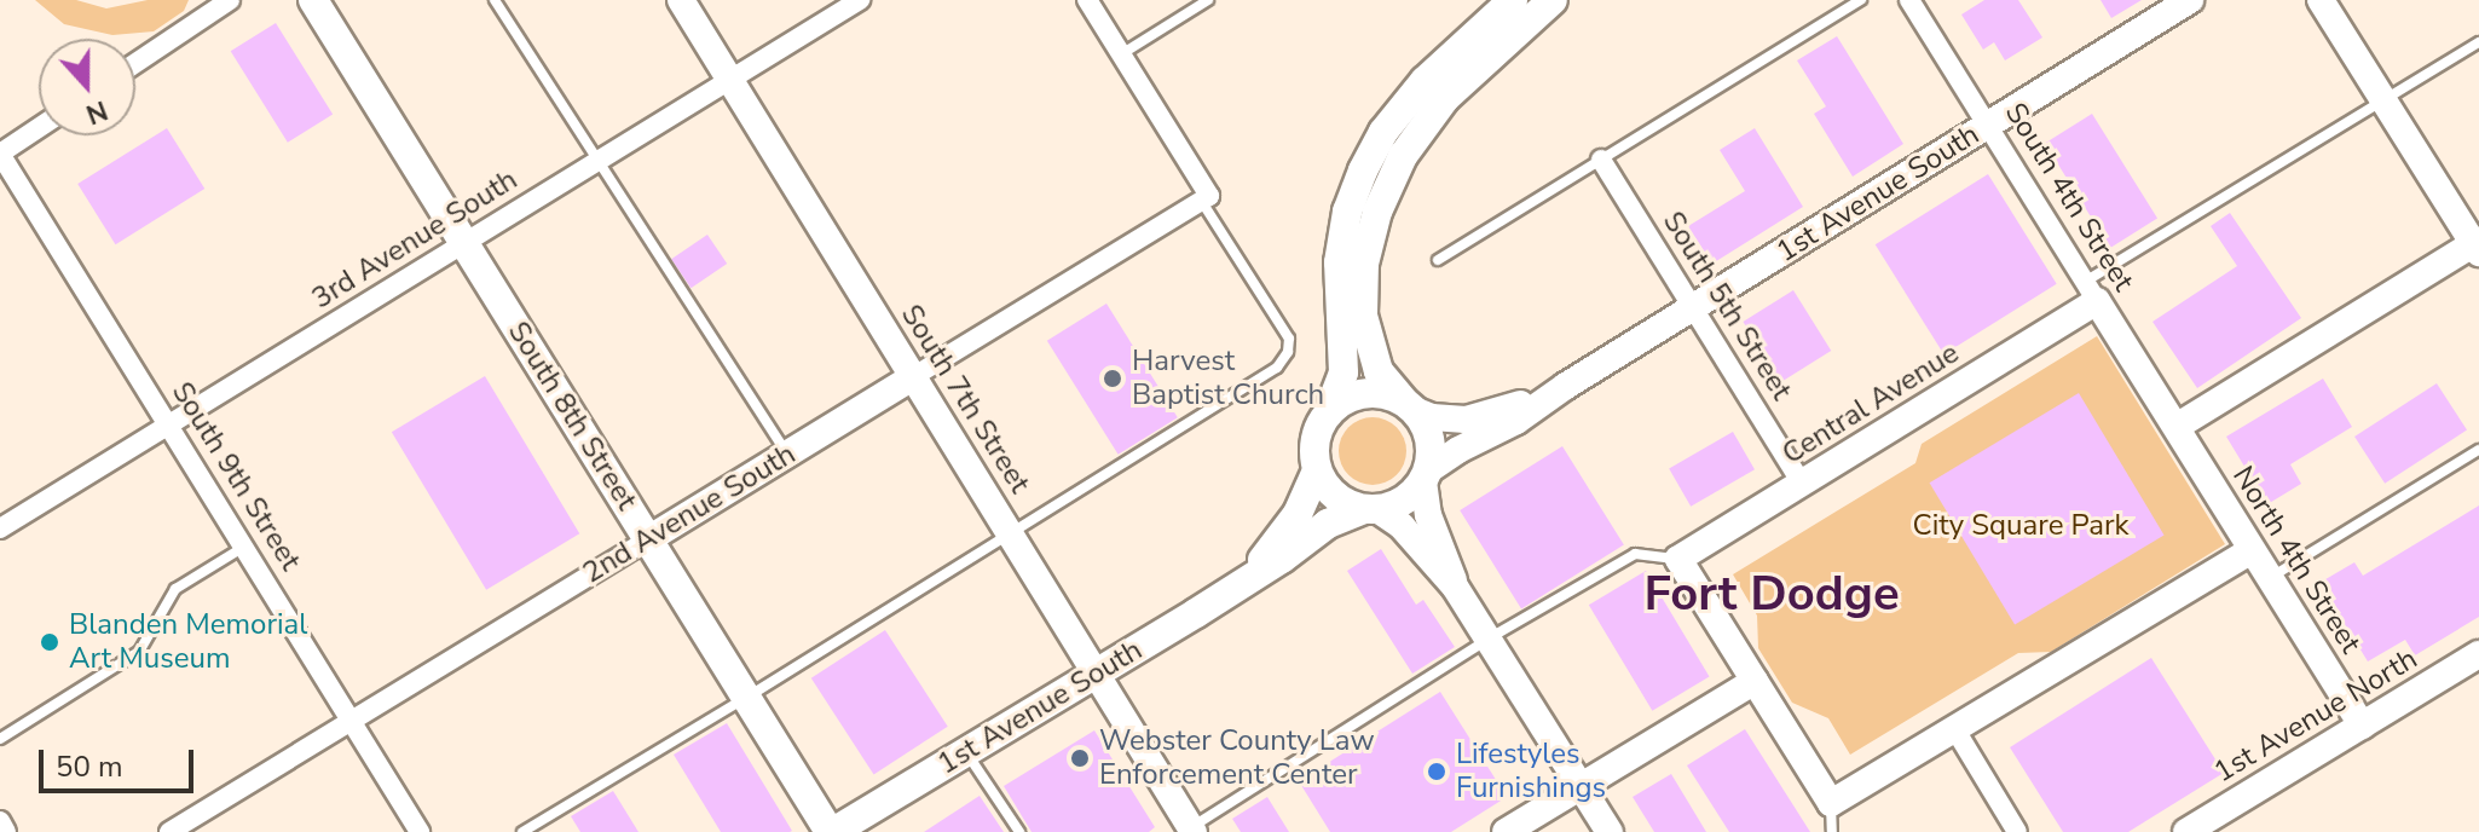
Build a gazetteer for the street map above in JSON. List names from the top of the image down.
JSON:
{
  "streets": {
    "main road": [
      "1st Avenue South",
      "South 4th Street",
      "South 7th Street",
      "Central Avenue",
      "South 8th Street",
      "2nd Avenue South",
      "North 4th Street",
      "1st Avenue North"
    ],
    "street": ["3rd Avenue South", "South 5th Street", "South 9th Street"]
  },
  "crossings": [
    ["1st Avenue South", "South 4th Street"],
    ["1st Avenue South", "South 5th Street"],
    ["1st Avenue South", "South 7th Street"],
    ["1st Avenue South", "South 8th Street"],
    ["South 4th Street", "Central Avenue"],
    ["South 4th Street", "North 4th Street"],
    ["3rd Avenue South", "South 7th Street"],
    ["3rd Avenue South", "South 8th Street"],
    ["3rd Avenue South", "South 9th Street"],
    ["South 5th Street", "Central Avenue"],
    ["South 7th Street", "2nd Avenue South"],
    ["South 8th Street", "2nd Avenue South"],
    ["South 9th Street", "2nd Avenue South"],
    ["North 4th Street", "1st Avenue North"]
  ],
  "districts": ["Fort Dodge"],
  "parks": ["City Square Park"],
  "places": [
    "Harvest Baptist Church",
    "Blanden Memorial Art Museum",
    "Webster County Law Enforcement Center",
    "Lifestyles Furnishings"
  ],
  "scale_bar": "50 m",
  "north": "bottom"
}
